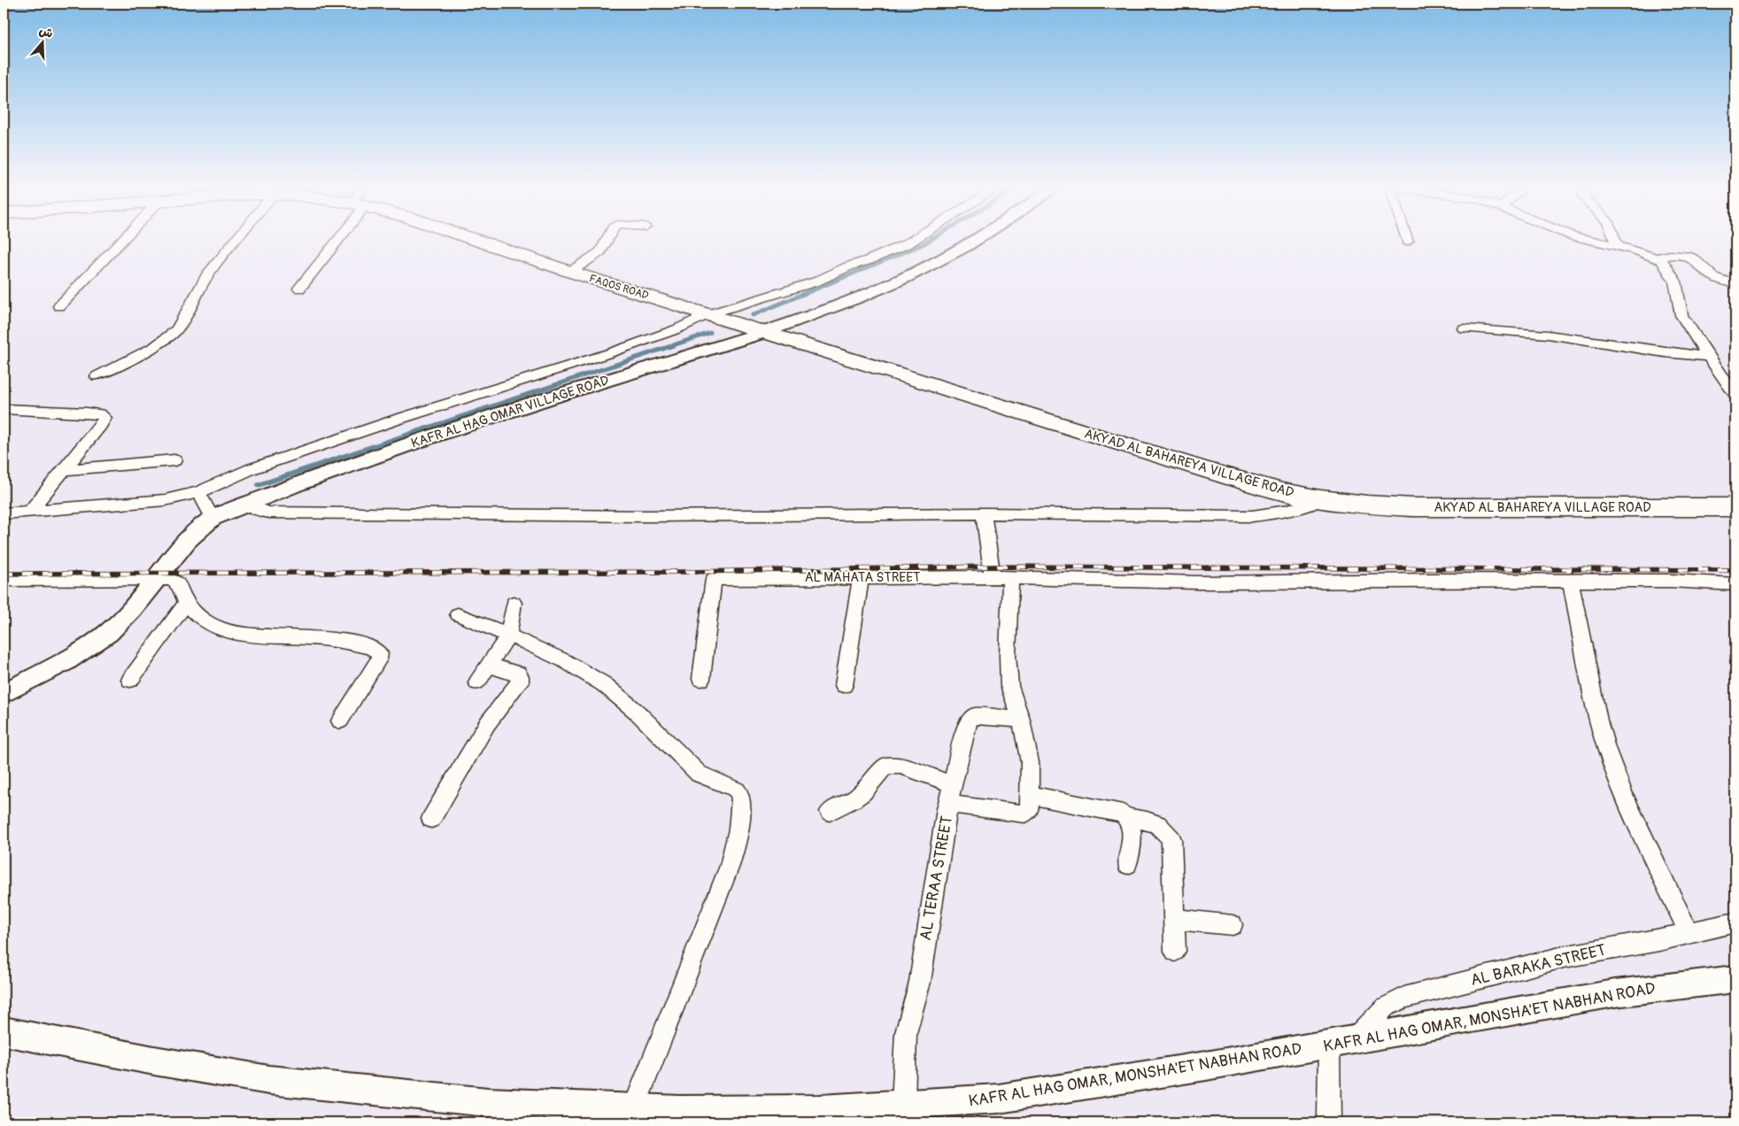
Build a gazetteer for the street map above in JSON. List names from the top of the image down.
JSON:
{
  "streets": {
    "main road": ["FAQOS ROAD", "AKYAD AL BAHAREYA VILLAGE ROAD"],
    "street": [
      "KAFR AL HAG OMAR VILLAGE ROAD",
      "AL MAHATA STREET",
      "AL TERAA STREET",
      "AL BARAKA STREET",
      "KAFR AL HAG OMAR, MONSHA'ET NABHAN ROAD"
    ]
  },
  "crossings": [
    ["FAQOS ROAD", "KAFR AL HAG OMAR VILLAGE ROAD"],
    ["FAQOS ROAD", "AKYAD AL BAHAREYA VILLAGE ROAD"],
    ["KAFR AL HAG OMAR VILLAGE ROAD", "AKYAD AL BAHAREYA VILLAGE ROAD"],
    ["AL MAHATA STREET", "AL TERAA STREET"],
    ["AL TERAA STREET", "KAFR AL HAG OMAR, MONSHA'ET NABHAN ROAD"],
    ["AL BARAKA STREET", "KAFR AL HAG OMAR, MONSHA'ET NABHAN ROAD"]
  ],
  "north": "top"
}
